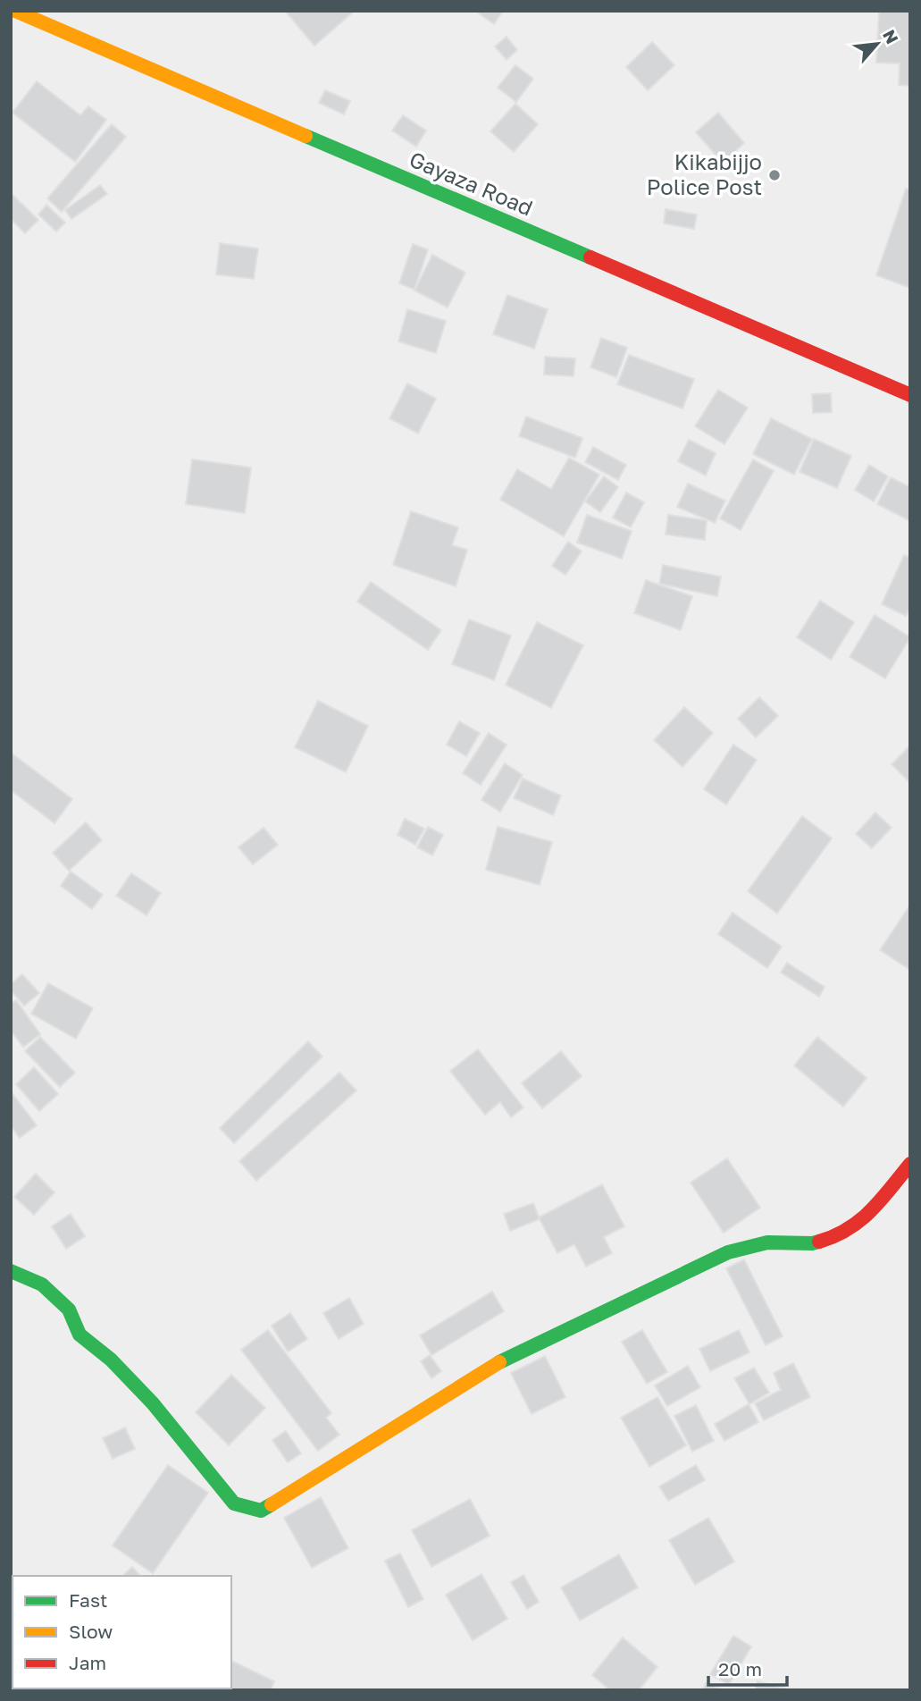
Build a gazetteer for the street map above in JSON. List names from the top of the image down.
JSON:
{
  "streets": {
    "street": ["Gayaza Road"]
  },
  "places": ["Kikabijjo Police Post"],
  "legend": ["Fast", "Slow", "Jam"],
  "scale_bar": "20 m",
  "north": "top right"
}
